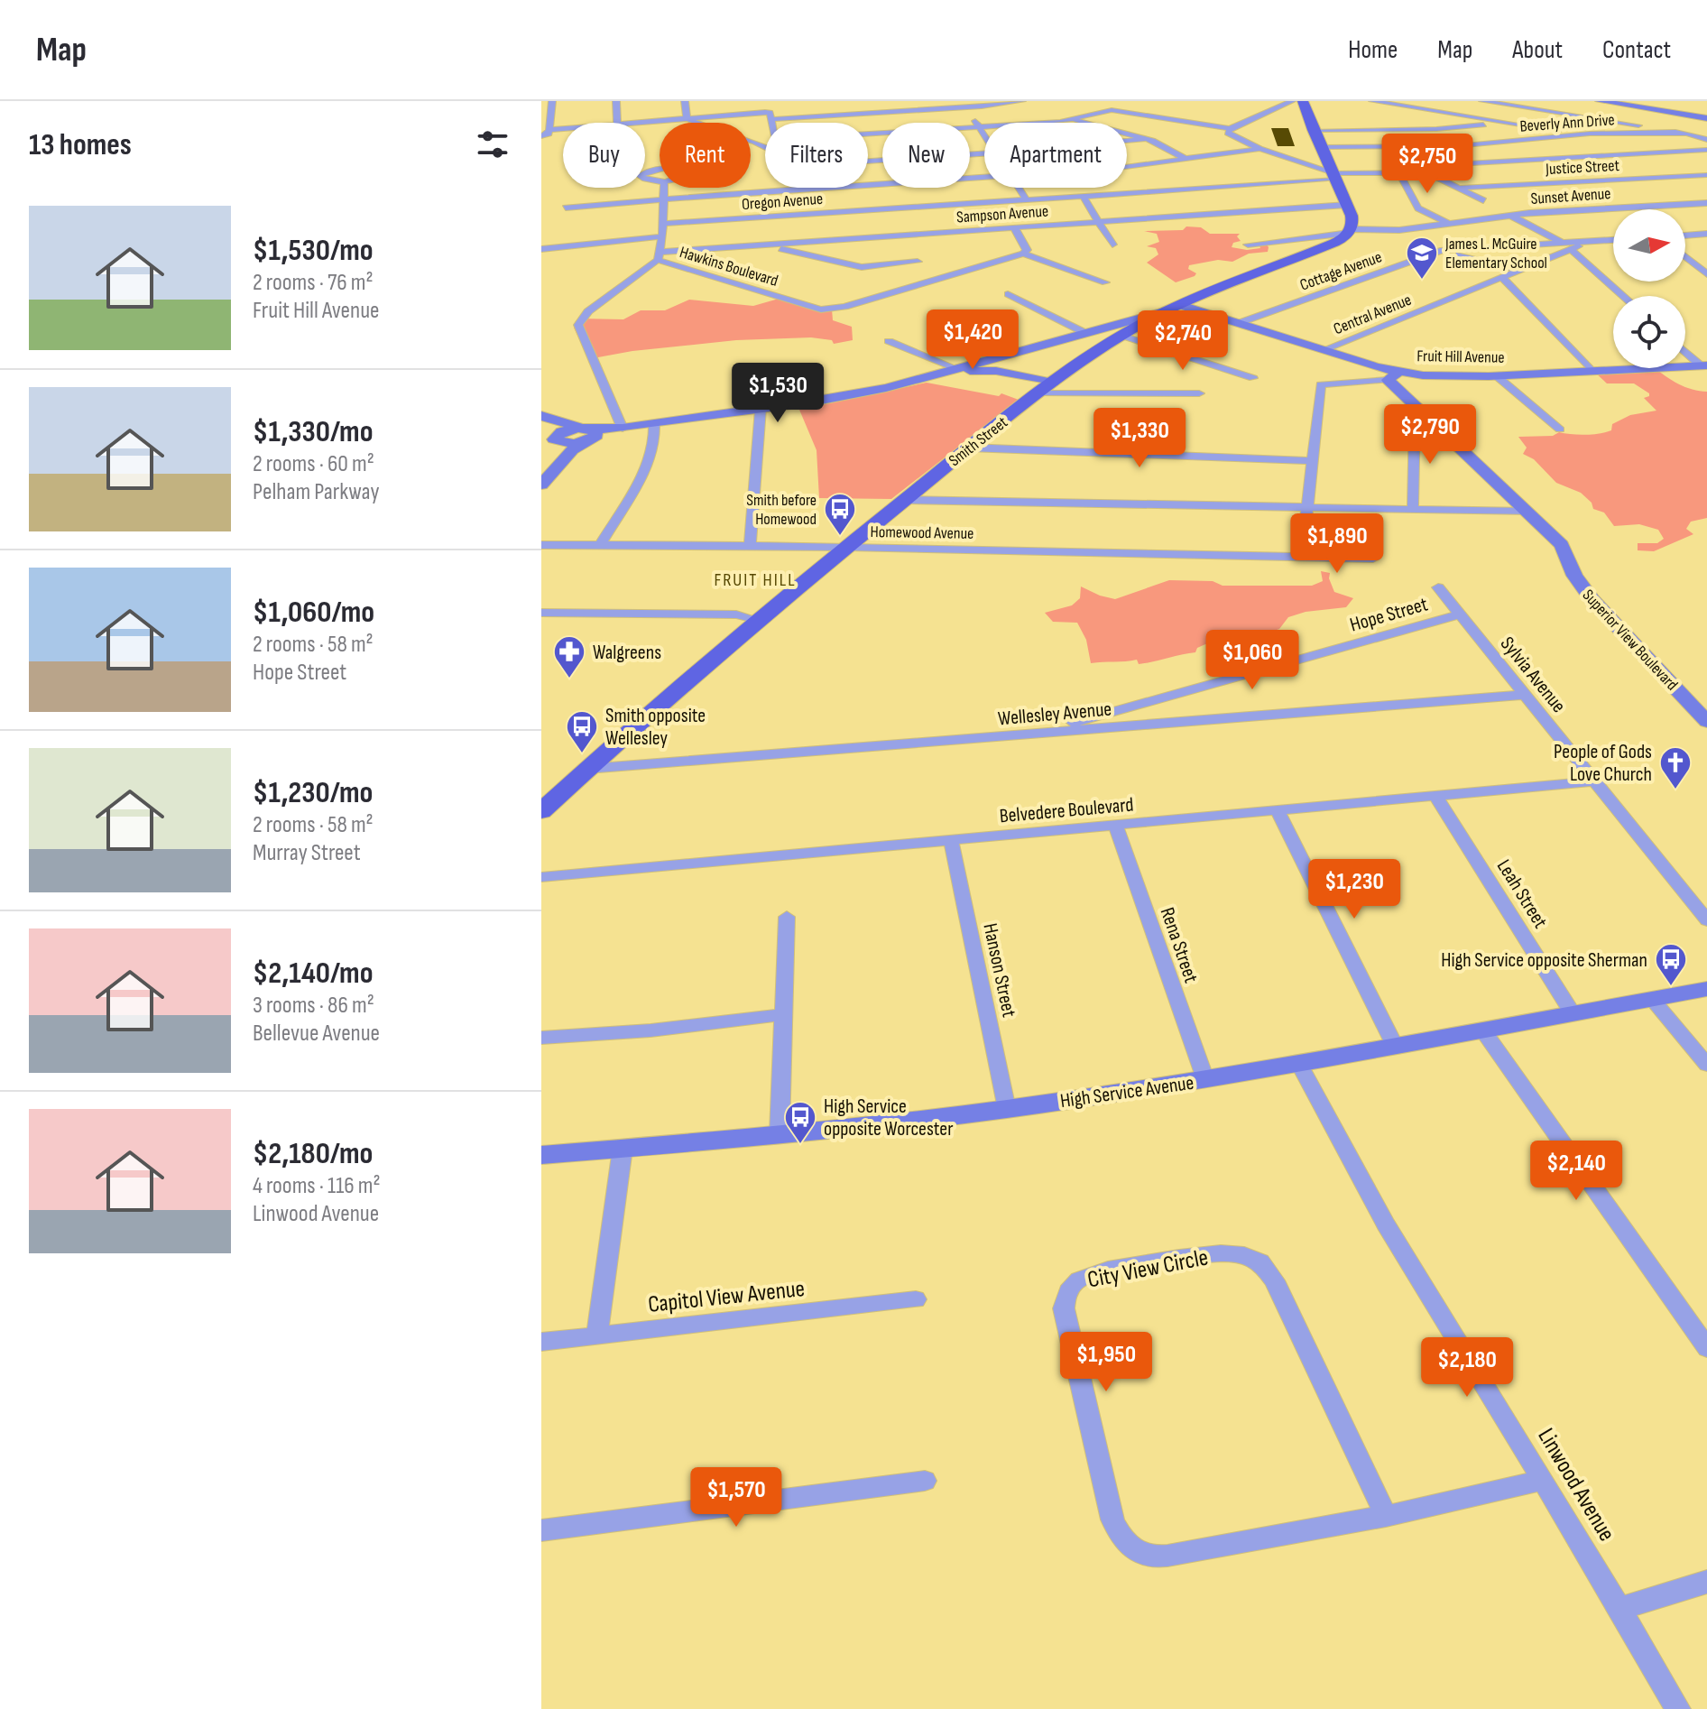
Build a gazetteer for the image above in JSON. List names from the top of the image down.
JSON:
{
  "streets": {
    "main road": ["Smith Street"],
    "street": [
      "Beverly Ann Drive",
      "Justice Street",
      "Sunset Avenue",
      "Oregon Avenue",
      "Sampson Avenue",
      "Hawkins Boulevard",
      "Cottage Avenue",
      "Central Avenue",
      "Fruit Hill Avenue",
      "Homewood Avenue",
      "Hope Street",
      "Superior View Boulevard",
      "Sylvia Avenue",
      "Wellesley Avenue",
      "Belvedere Boulevard",
      "Leah Street",
      "Rena Street",
      "Hanson Street",
      "High Service Avenue",
      "City View Circle",
      "Capitol View Avenue",
      "Linwood Avenue"
    ]
  },
  "crossings": [
    ["Sunset Avenue", "Smith Street"],
    ["Oregon Avenue", "Hawkins Boulevard"],
    ["Sampson Avenue", "Hawkins Boulevard"],
    ["Cottage Avenue", "Central Avenue"],
    ["Cottage Avenue", "Fruit Hill Avenue"],
    ["Central Avenue", "Fruit Hill Avenue"],
    ["Fruit Hill Avenue", "Smith Street"],
    ["Fruit Hill Avenue", "Superior View Boulevard"],
    ["Smith Street", "Homewood Avenue"],
    ["Smith Street", "Wellesley Avenue"],
    ["Hope Street", "Sylvia Avenue"],
    ["Hope Street", "Wellesley Avenue"],
    ["Sylvia Avenue", "Wellesley Avenue"],
    ["Sylvia Avenue", "Belvedere Boulevard"],
    ["Belvedere Boulevard", "Leah Street"],
    ["Belvedere Boulevard", "Rena Street"],
    ["Belvedere Boulevard", "Hanson Street"],
    ["Leah Street", "High Service Avenue"],
    ["Rena Street", "High Service Avenue"],
    ["Hanson Street", "High Service Avenue"],
    ["High Service Avenue", "Linwood Avenue"],
    ["City View Circle", "Linwood Avenue"]
  ],
  "districts": ["FRUIT HILL"],
  "places": {
    "school or university": ["James L. McGuire Elementary School"],
    "bus stop": [
      "Smith before Homewood",
      "Smith opposite Wellesley",
      "High Service opposite Sherman",
      "High Service opposite Worcester"
    ],
    "pharmacy": ["Walgreens"],
    "church": ["People of Gods Love Church"]
  },
  "north": "right",
  "page": {
    "header": "Map",
    "nav": [
      "Home",
      "Map",
      "About",
      "Contact"
    ],
    "heading": "13 homes",
    "chip": [
      "Buy",
      "Rent",
      "Filters",
      "New",
      "Apartment"
    ],
    "price": [
      "$2,750",
      "$1,420",
      "$2,740",
      "$1,530",
      "$2,790",
      "$1,330",
      "$1,890",
      "$1,060",
      "$1,230",
      "$2,140",
      "$1,950",
      "$2,180",
      "$1,570"
    ],
    "list": [
      {
        "name": "$1,530/mo",
        "note": "2 rooms · 76 m² · Fruit Hill Avenue"
      },
      {
        "name": "$1,330/mo",
        "note": "2 rooms · 60 m² · Pelham Parkway"
      },
      {
        "name": "$1,060/mo",
        "note": "2 rooms · 58 m² · Hope Street"
      },
      {
        "name": "$1,230/mo",
        "note": "2 rooms · 58 m² · Murray Street"
      },
      {
        "name": "$2,140/mo",
        "note": "3 rooms · 86 m² · Bellevue Avenue"
      },
      {
        "name": "$2,180/mo",
        "note": "4 rooms · 116 m² · Linwood Avenue"
      }
    ]
  }
}
